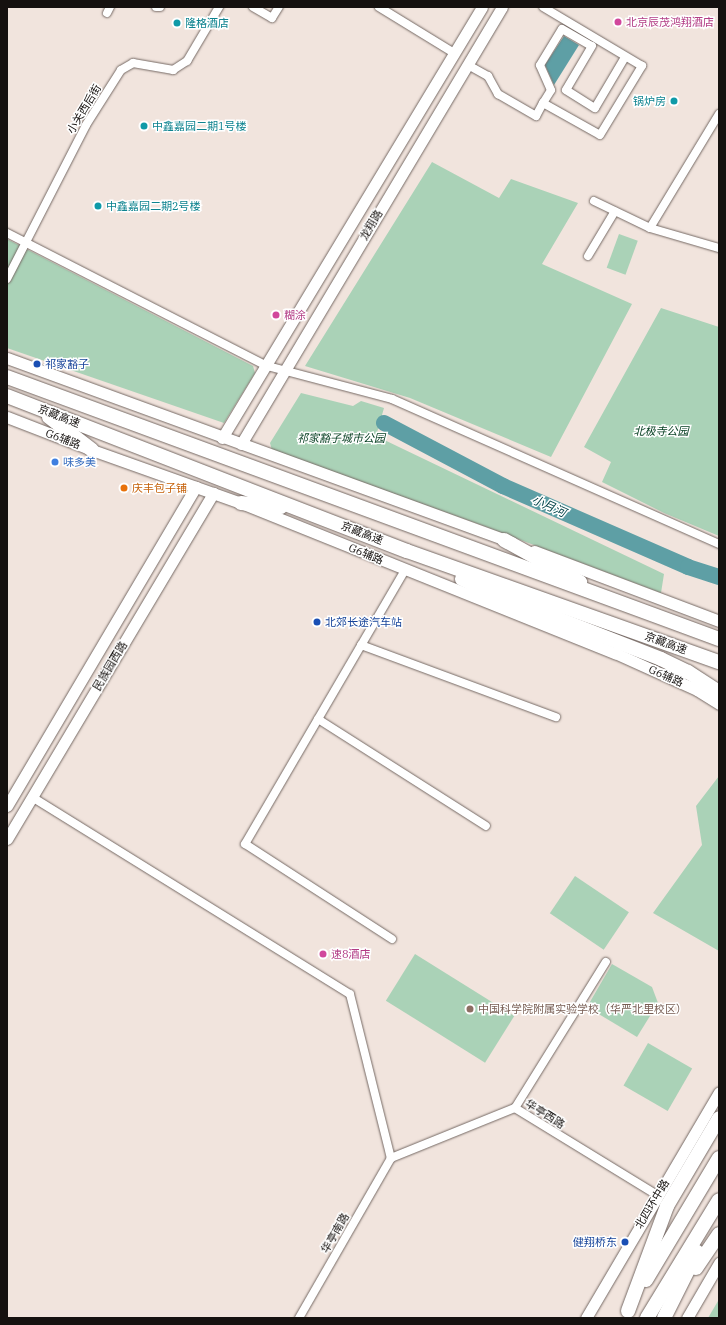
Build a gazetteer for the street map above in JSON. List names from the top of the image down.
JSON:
{
  "streets": {
    "highway": ["京藏高速"],
    "street": [
      "小关西后街",
      "龙翔路",
      "G6辅路",
      "民族园西路",
      "华亭西路",
      "北四环中路",
      "华亭南路"
    ]
  },
  "crossings": [
    ["G6辅路", "民族园西路"],
    ["华亭西路", "北四环中路"],
    ["华亭西路", "华亭南路"]
  ],
  "water": ["小月河"],
  "parks": ["北极寺公园", "祁家豁子城市公园"],
  "places": [
    "北京辰茂鸿翔酒店",
    "隆格酒店",
    "锅炉房",
    "中鑫嘉园二期1号楼",
    "中鑫嘉园二期2号楼",
    "糊涂",
    "祁家豁子",
    "味多美",
    "庆丰包子铺",
    "北郊长途汽车站",
    "速8酒店",
    "中国科学院附属实验学校（华严北里校区）",
    "健翔桥东"
  ]
}
